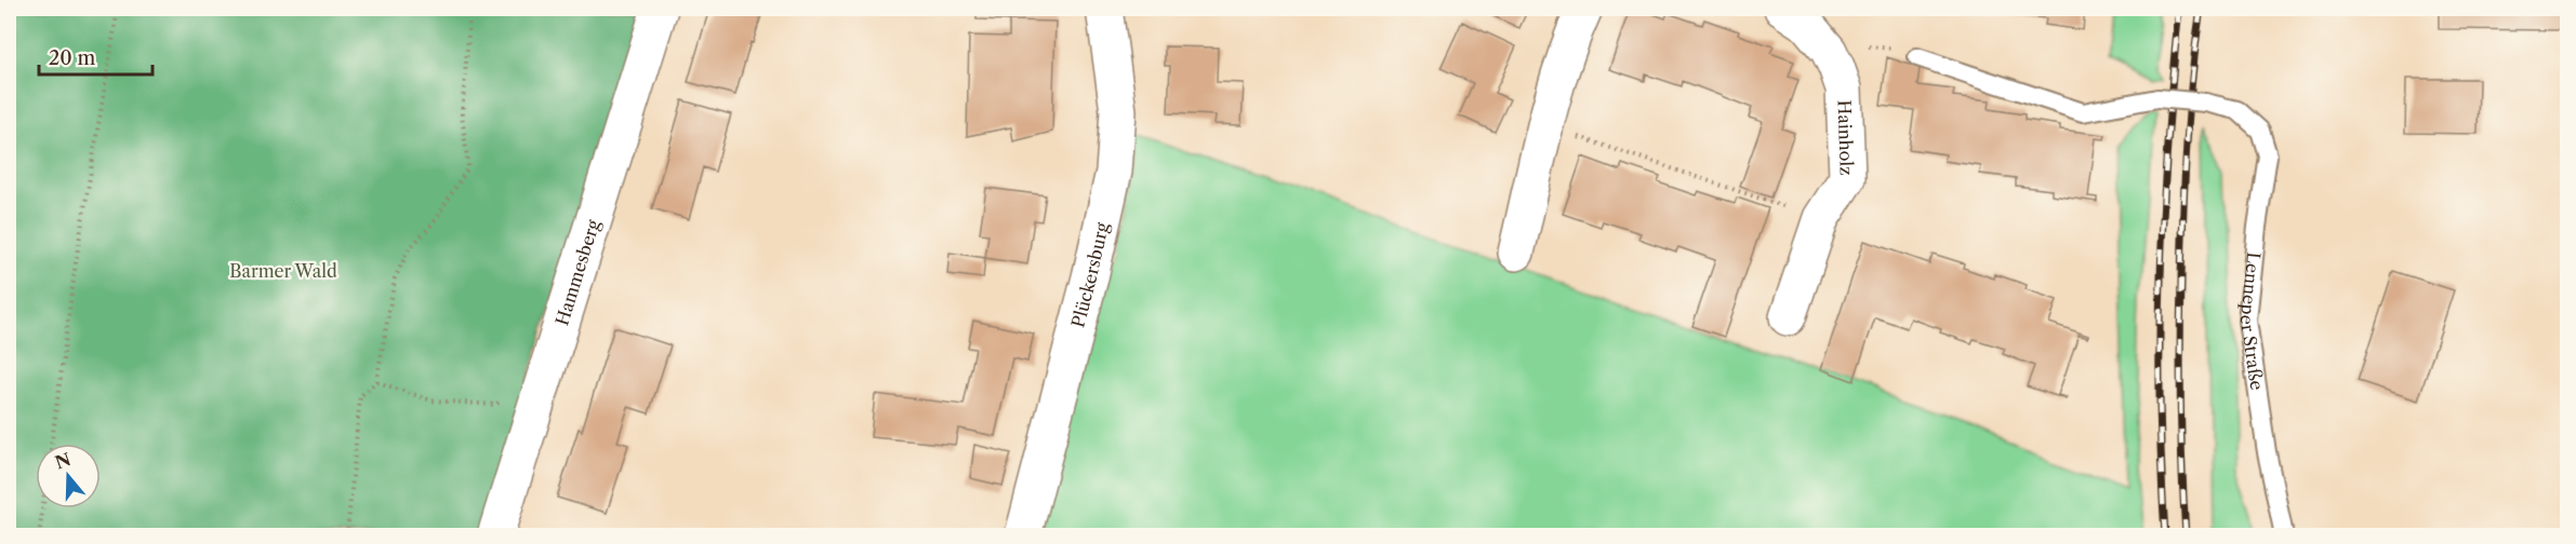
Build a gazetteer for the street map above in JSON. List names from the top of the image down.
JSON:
{
  "streets": {
    "street": ["Hainholz", "Hammesberg", "Plückersburg"],
    "lane": ["Lenneper Straße"]
  },
  "parks": ["Barmer Wald"],
  "scale_bar": "20 m",
  "north": "top"
}
